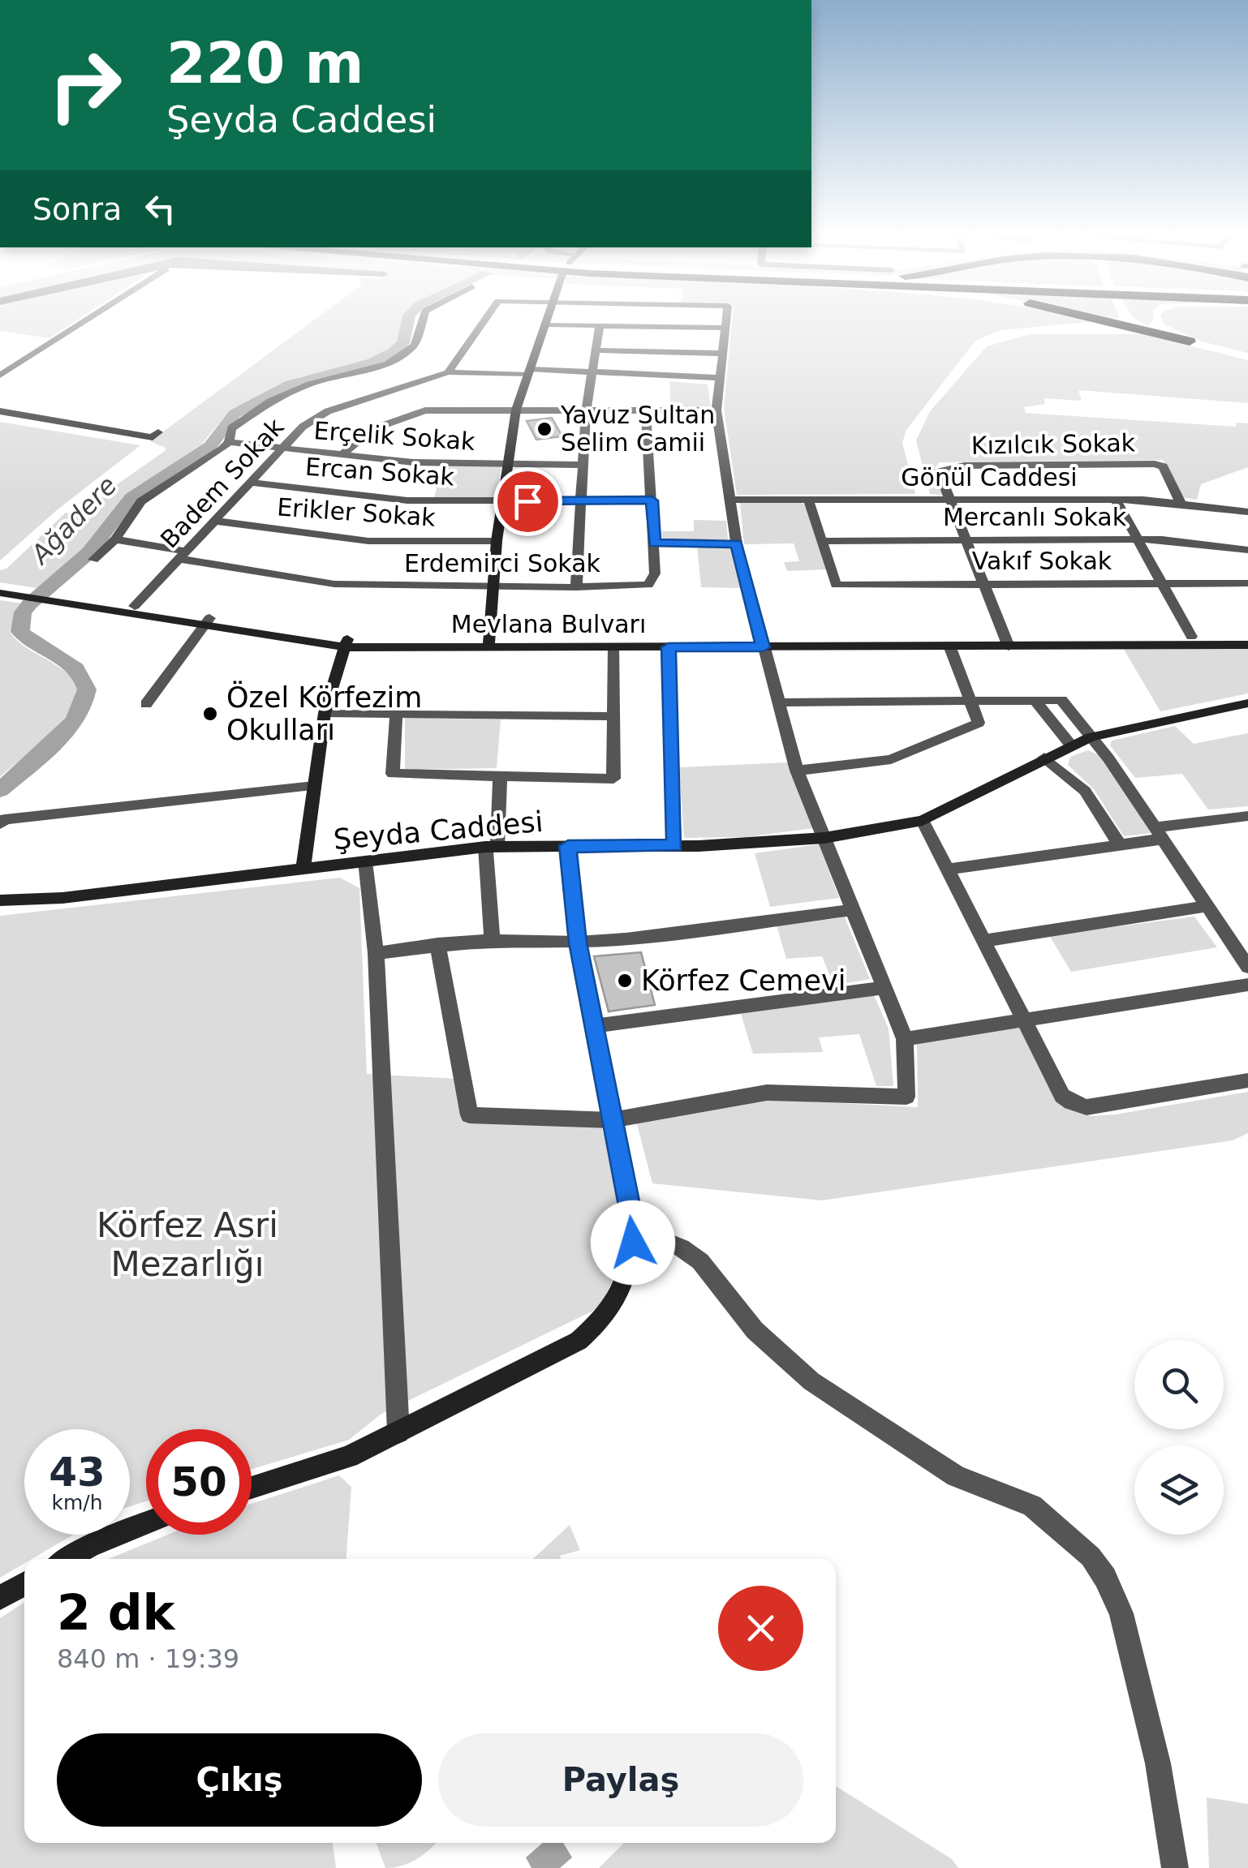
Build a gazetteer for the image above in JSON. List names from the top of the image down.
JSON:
{
  "streets": {
    "street": [
      "Erçelik Sokak",
      "Kızılcık Sokak",
      "Ercan Sokak",
      "Gönül Caddesi",
      "Badem Sokak",
      "Erikler Sokak",
      "Mercanlı Sokak",
      "Vakıf Sokak",
      "Erdemirci Sokak",
      "Mevlana Bulvarı",
      "Şeyda Caddesi"
    ]
  },
  "crossings": [
    ["Erçelik Sokak", "Badem Sokak"],
    ["Kızılcık Sokak", "Gönül Caddesi"],
    ["Ercan Sokak", "Badem Sokak"],
    ["Ercan Sokak", "Erdemirci Sokak"],
    ["Badem Sokak", "Erikler Sokak"],
    ["Badem Sokak", "Erdemirci Sokak"],
    ["Badem Sokak", "Mevlana Bulvarı"],
    ["Mercanlı Sokak", "Vakıf Sokak"]
  ],
  "water": ["Ağadere"],
  "parks": ["Körfez Asri Mezarlığı"],
  "places": ["Yavuz Sultan Selim Camii", "Özel Körfezim Okulları", "Körfez Cemevi"],
  "page": {
    "turn": ["220 m", "Şeyda Caddesi"],
    "then": "Sonra",
    "speed": "43 km/h",
    "limit": "50",
    "heading": ["2 dk", "840 m · 19:39"],
    "buttons": ["Çıkış", "Paylaş"]
  }
}
